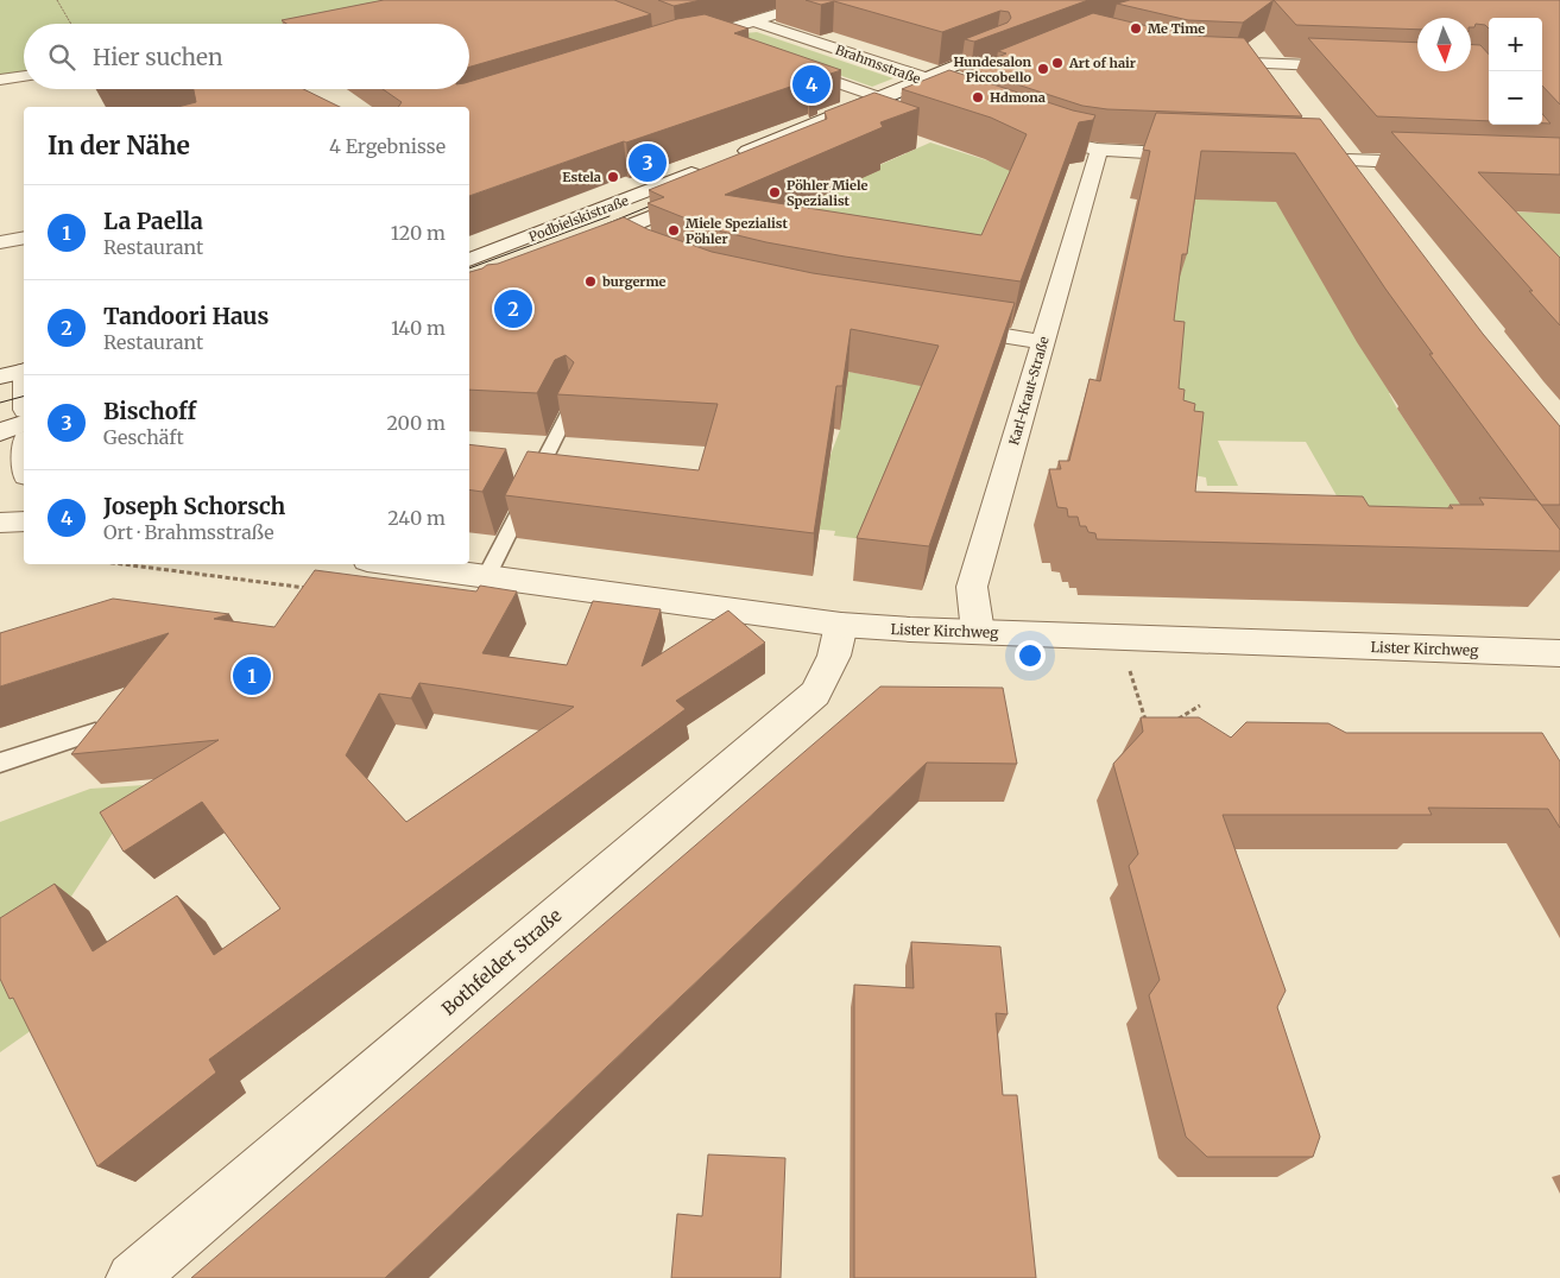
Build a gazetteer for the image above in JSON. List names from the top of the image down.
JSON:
{
  "streets": {
    "street": [
      "Brahmsstraße",
      "Podbielskistraße",
      "Karl-Kraut-Straße",
      "Lister Kirchweg",
      "Bothfelder Straße"
    ]
  },
  "crossings": [
    ["Karl-Kraut-Straße", "Lister Kirchweg"],
    ["Lister Kirchweg", "Bothfelder Straße"]
  ],
  "places": [
    "Me Time",
    "Art of hair",
    "Hundesalon Piccobello",
    "Hdmona",
    "Estela",
    "Pöhler Miele Spezialist",
    "Miele Spezialist Pöhler",
    "burgerme"
  ],
  "north": "bottom",
  "page": {
    "map_buttons": ["+", "−"],
    "search": "Hier suchen",
    "pins": [
      "4",
      "3",
      "2",
      "1"
    ],
    "heading": ["In der Nähe", "4 Ergebnisse"],
    "list": [
      {
        "mark": "1",
        "name": "La Paella",
        "note": "Restaurant",
        "value": "120 m"
      },
      {
        "mark": "2",
        "name": "Tandoori Haus",
        "note": "Restaurant",
        "value": "140 m"
      },
      {
        "mark": "3",
        "name": "Bischoff",
        "note": "Geschäft",
        "value": "200 m"
      },
      {
        "mark": "4",
        "name": "Joseph Schorsch",
        "note": "Ort · Brahmsstraße",
        "value": "240 m"
      }
    ]
  }
}
